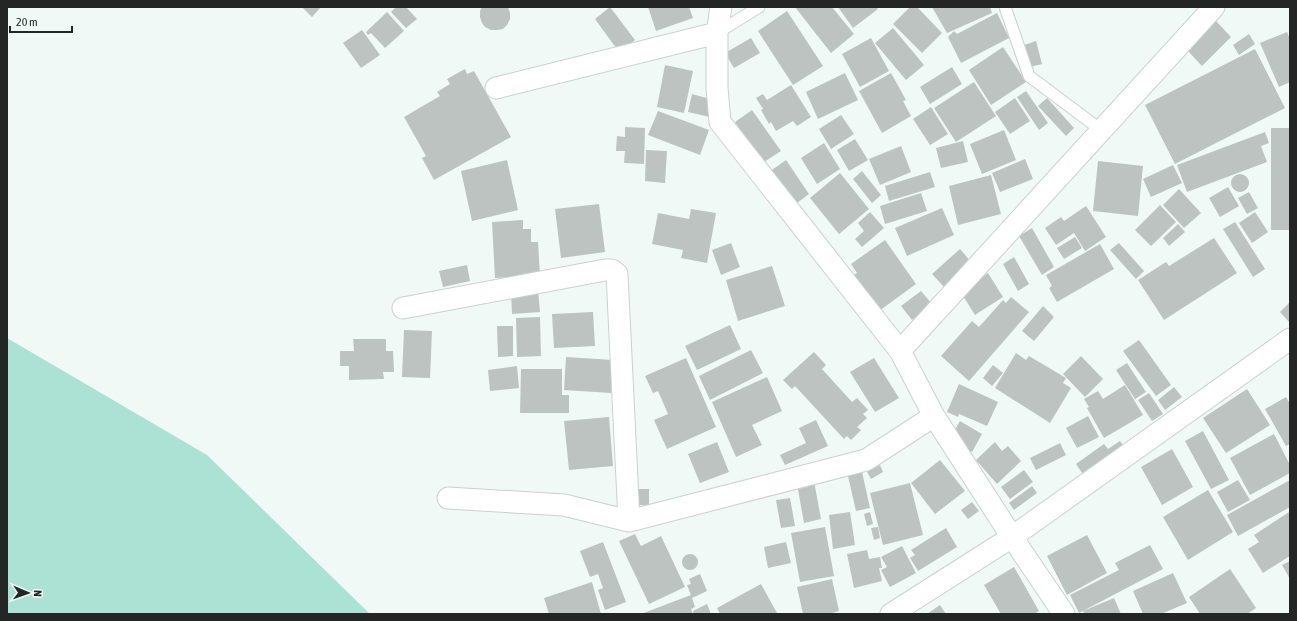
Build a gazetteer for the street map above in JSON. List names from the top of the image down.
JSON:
{
  "scale_bar": "20 m",
  "north": "right"
}
